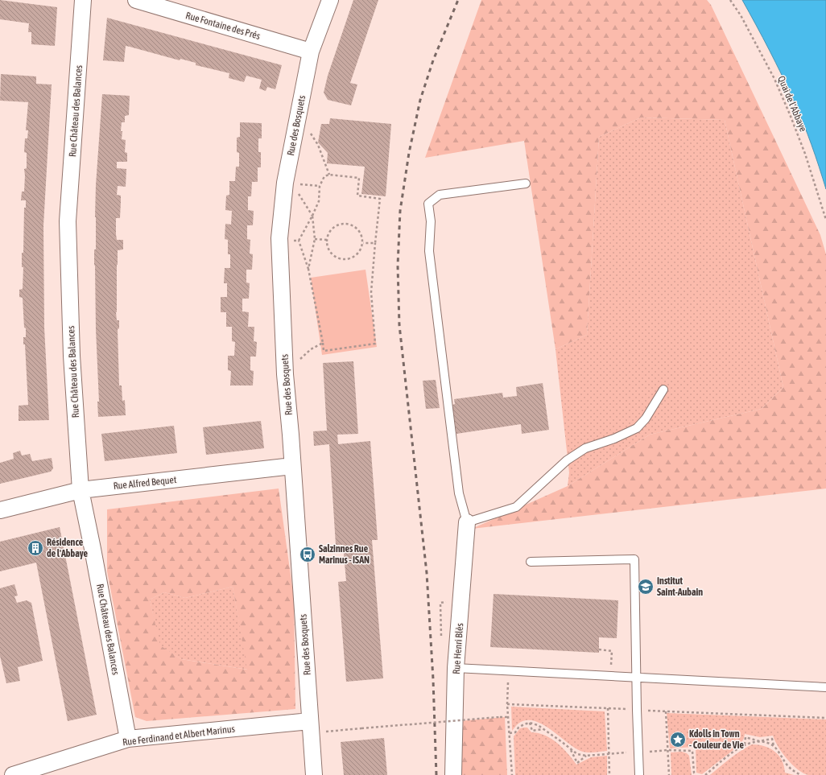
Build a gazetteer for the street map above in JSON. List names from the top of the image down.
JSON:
{
  "streets": {
    "street": [
      "Rue Fontaine des Prés",
      "Rue Château des Balances",
      "Rue des Bosquets",
      "Rue Alfred Bequet",
      "Rue Henri Blès",
      "Rue Ferdinand et Albert Marinus"
    ],
    "path": ["Quai de l'Abbaye"]
  },
  "crossings": [
    ["Rue Fontaine des Prés", "Rue des Bosquets"],
    ["Rue Château des Balances", "Rue Alfred Bequet"],
    ["Rue Château des Balances", "Rue Ferdinand et Albert Marinus"],
    ["Rue des Bosquets", "Rue Alfred Bequet"],
    ["Rue des Bosquets", "Rue Ferdinand et Albert Marinus"]
  ],
  "places": {
    "building": ["Résidence de l'Abbaye"],
    "bus stop": ["Salzinnes Rue Marinus - ISAN"],
    "school or university": ["Institut Saint-Aubain"],
    "place": ["Kdolls in Town - Couleur de Vie"]
  }
}
